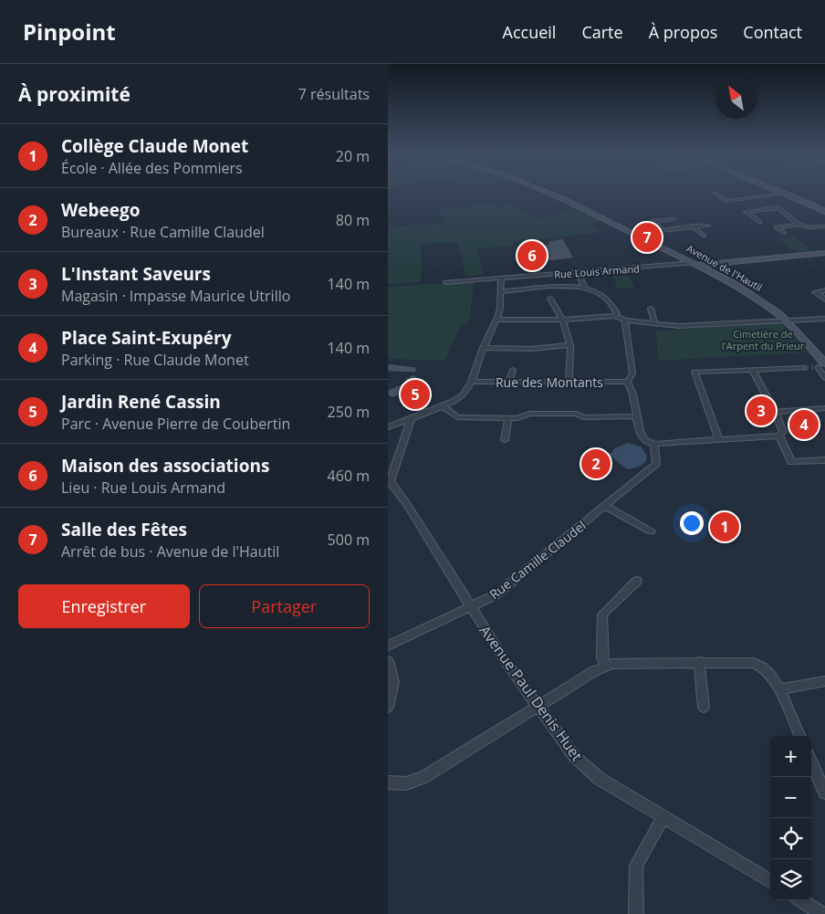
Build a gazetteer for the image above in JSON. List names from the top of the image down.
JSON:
{
  "streets": {
    "street": [
      "Avenue de l'Hautil",
      "Rue Louis Armand",
      "Rue des Montants",
      "Rue Camille Claudel",
      "Avenue Paul Denis Huet"
    ]
  },
  "crossings": [
    ["Avenue de l'Hautil", "Rue Louis Armand"],
    ["Rue Camille Claudel", "Avenue Paul Denis Huet"]
  ],
  "parks": ["Cimetière de l'Arpent du Prieur"],
  "north": "top left",
  "page": {
    "header": "Pinpoint",
    "nav": [
      "Accueil",
      "Carte",
      "À propos",
      "Contact"
    ],
    "heading": ["À proximité", "7 résultats"],
    "list": [
      {
        "mark": "1",
        "name": "Collège Claude Monet",
        "note": "École · Allée des Pommiers",
        "value": "20 m"
      },
      {
        "mark": "2",
        "name": "Webeego",
        "note": "Bureaux · Rue Camille Claudel",
        "value": "80 m"
      },
      {
        "mark": "3",
        "name": "L'Instant Saveurs",
        "note": "Magasin · Impasse Maurice Utrillo",
        "value": "140 m"
      },
      {
        "mark": "4",
        "name": "Place Saint-Exupéry",
        "note": "Parking · Rue Claude Monet",
        "value": "140 m"
      },
      {
        "mark": "5",
        "name": "Jardin René Cassin",
        "note": "Parc · Avenue Pierre de Coubertin",
        "value": "250 m"
      },
      {
        "mark": "6",
        "name": "Maison des associations",
        "note": "Lieu · Rue Louis Armand",
        "value": "460 m"
      },
      {
        "mark": "7",
        "name": "Salle des Fêtes",
        "note": "Arrêt de bus · Avenue de l'Hautil",
        "value": "500 m"
      }
    ],
    "pins": [
      "7",
      "6",
      "5",
      "3",
      "4",
      "2",
      "1"
    ],
    "buttons": ["Enregistrer", "Partager"],
    "map_buttons": ["+", "−"]
  }
}
